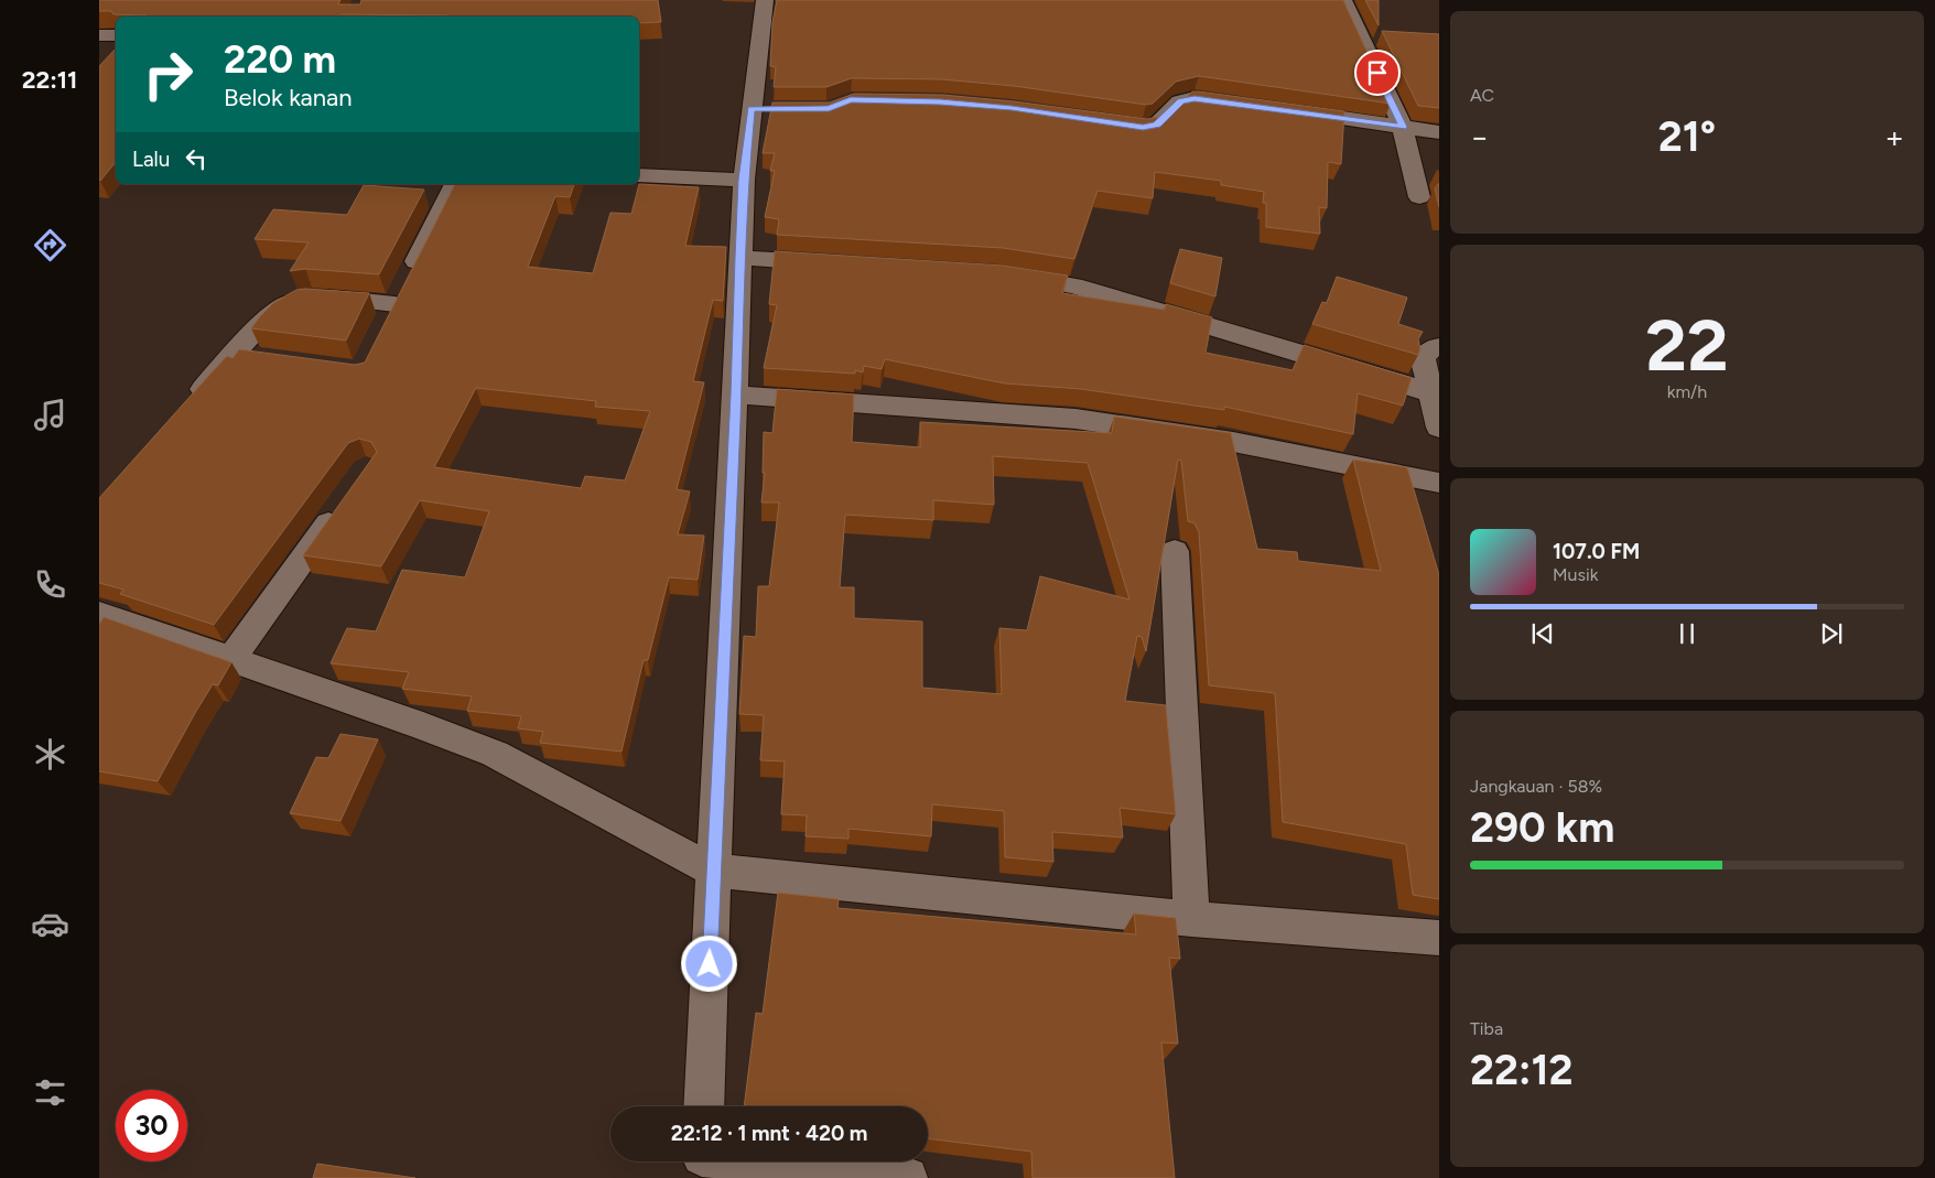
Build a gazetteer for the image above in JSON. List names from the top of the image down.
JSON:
{
  "page": {
    "tabs": "22:11",
    "tile": [
      "AC",
      ["22", "km/h"],
      ["Jangkauan · 58%", "290 km"],
      ["Tiba", "22:12"]
    ],
    "turn": ["220 m", "Belok kanan"],
    "heat": ["−", "21°", "+"],
    "then": "Lalu",
    "song": ["107.0 FM", "Musik"],
    "limit": "30",
    "trip": "22:12 · 1 mnt · 420 m"
  }
}
